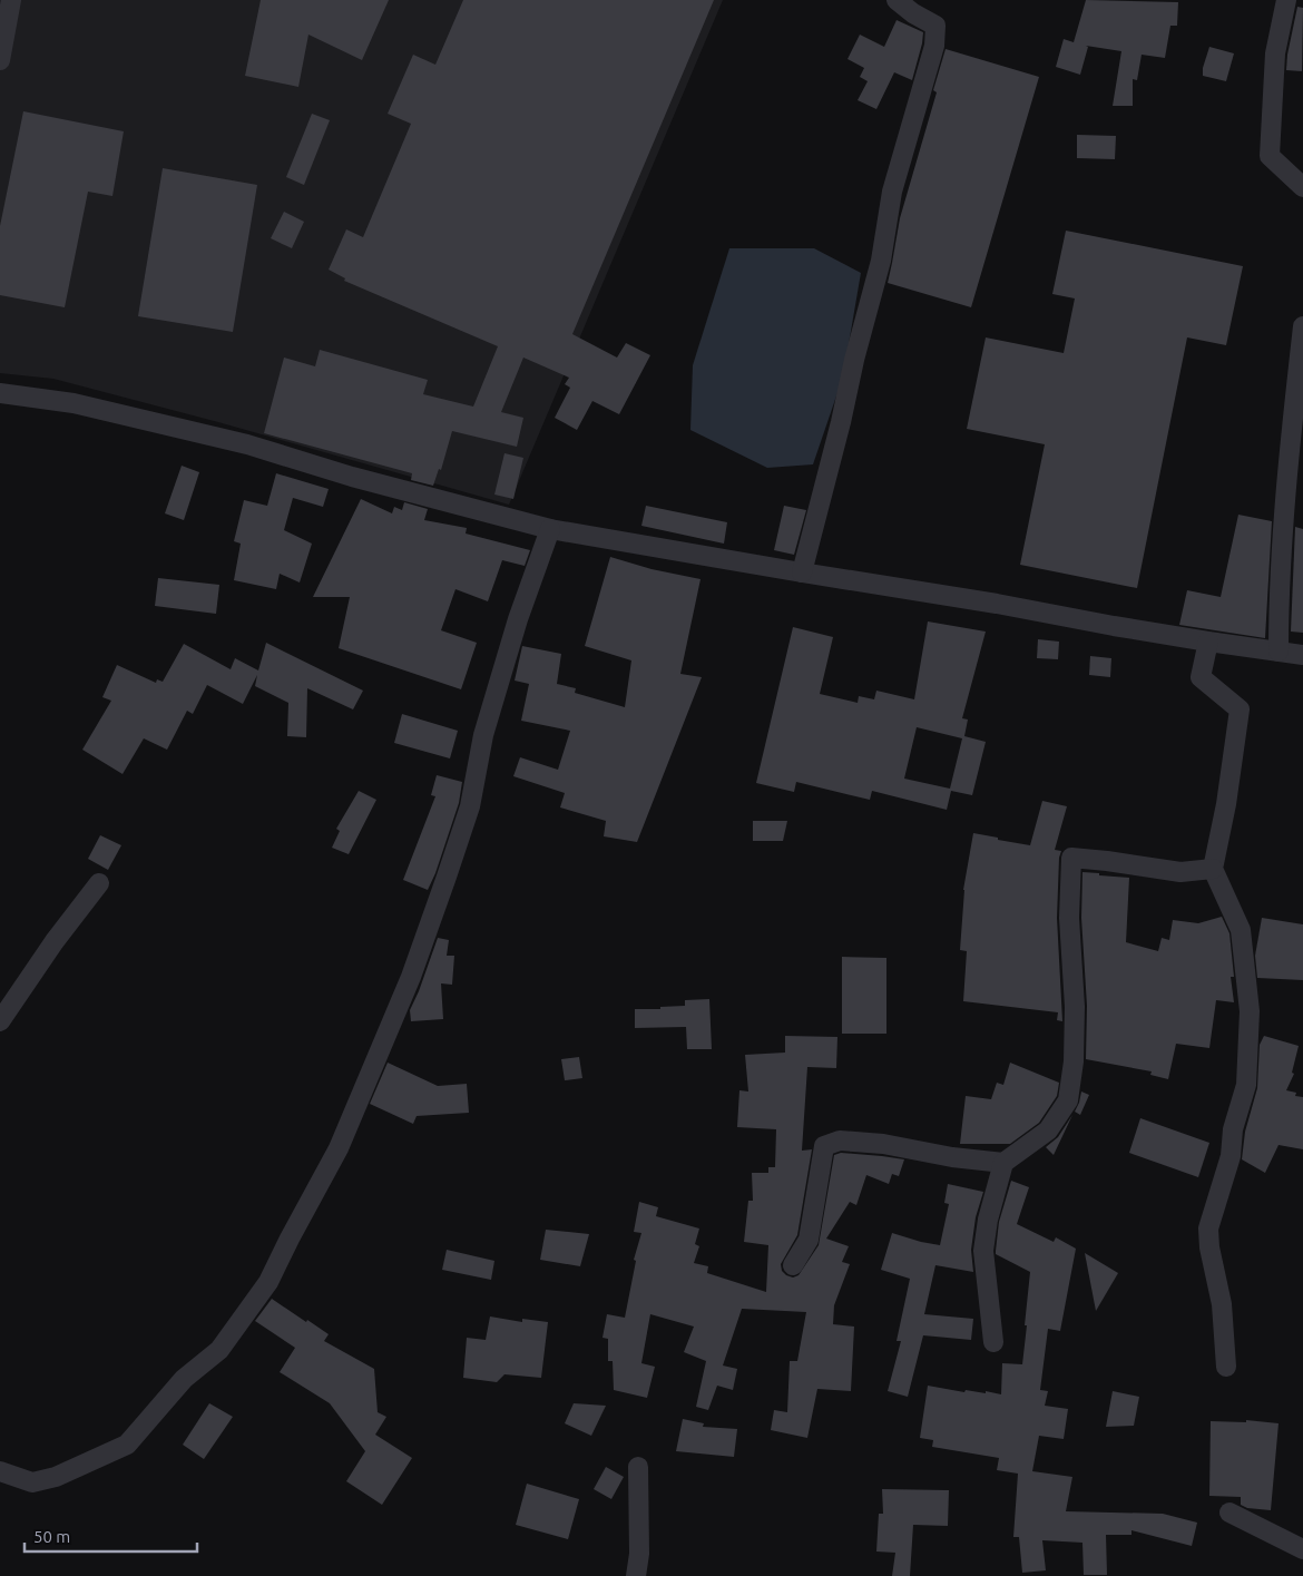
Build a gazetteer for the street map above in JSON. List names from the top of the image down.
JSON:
{
  "scale_bar": "50 m"
}
